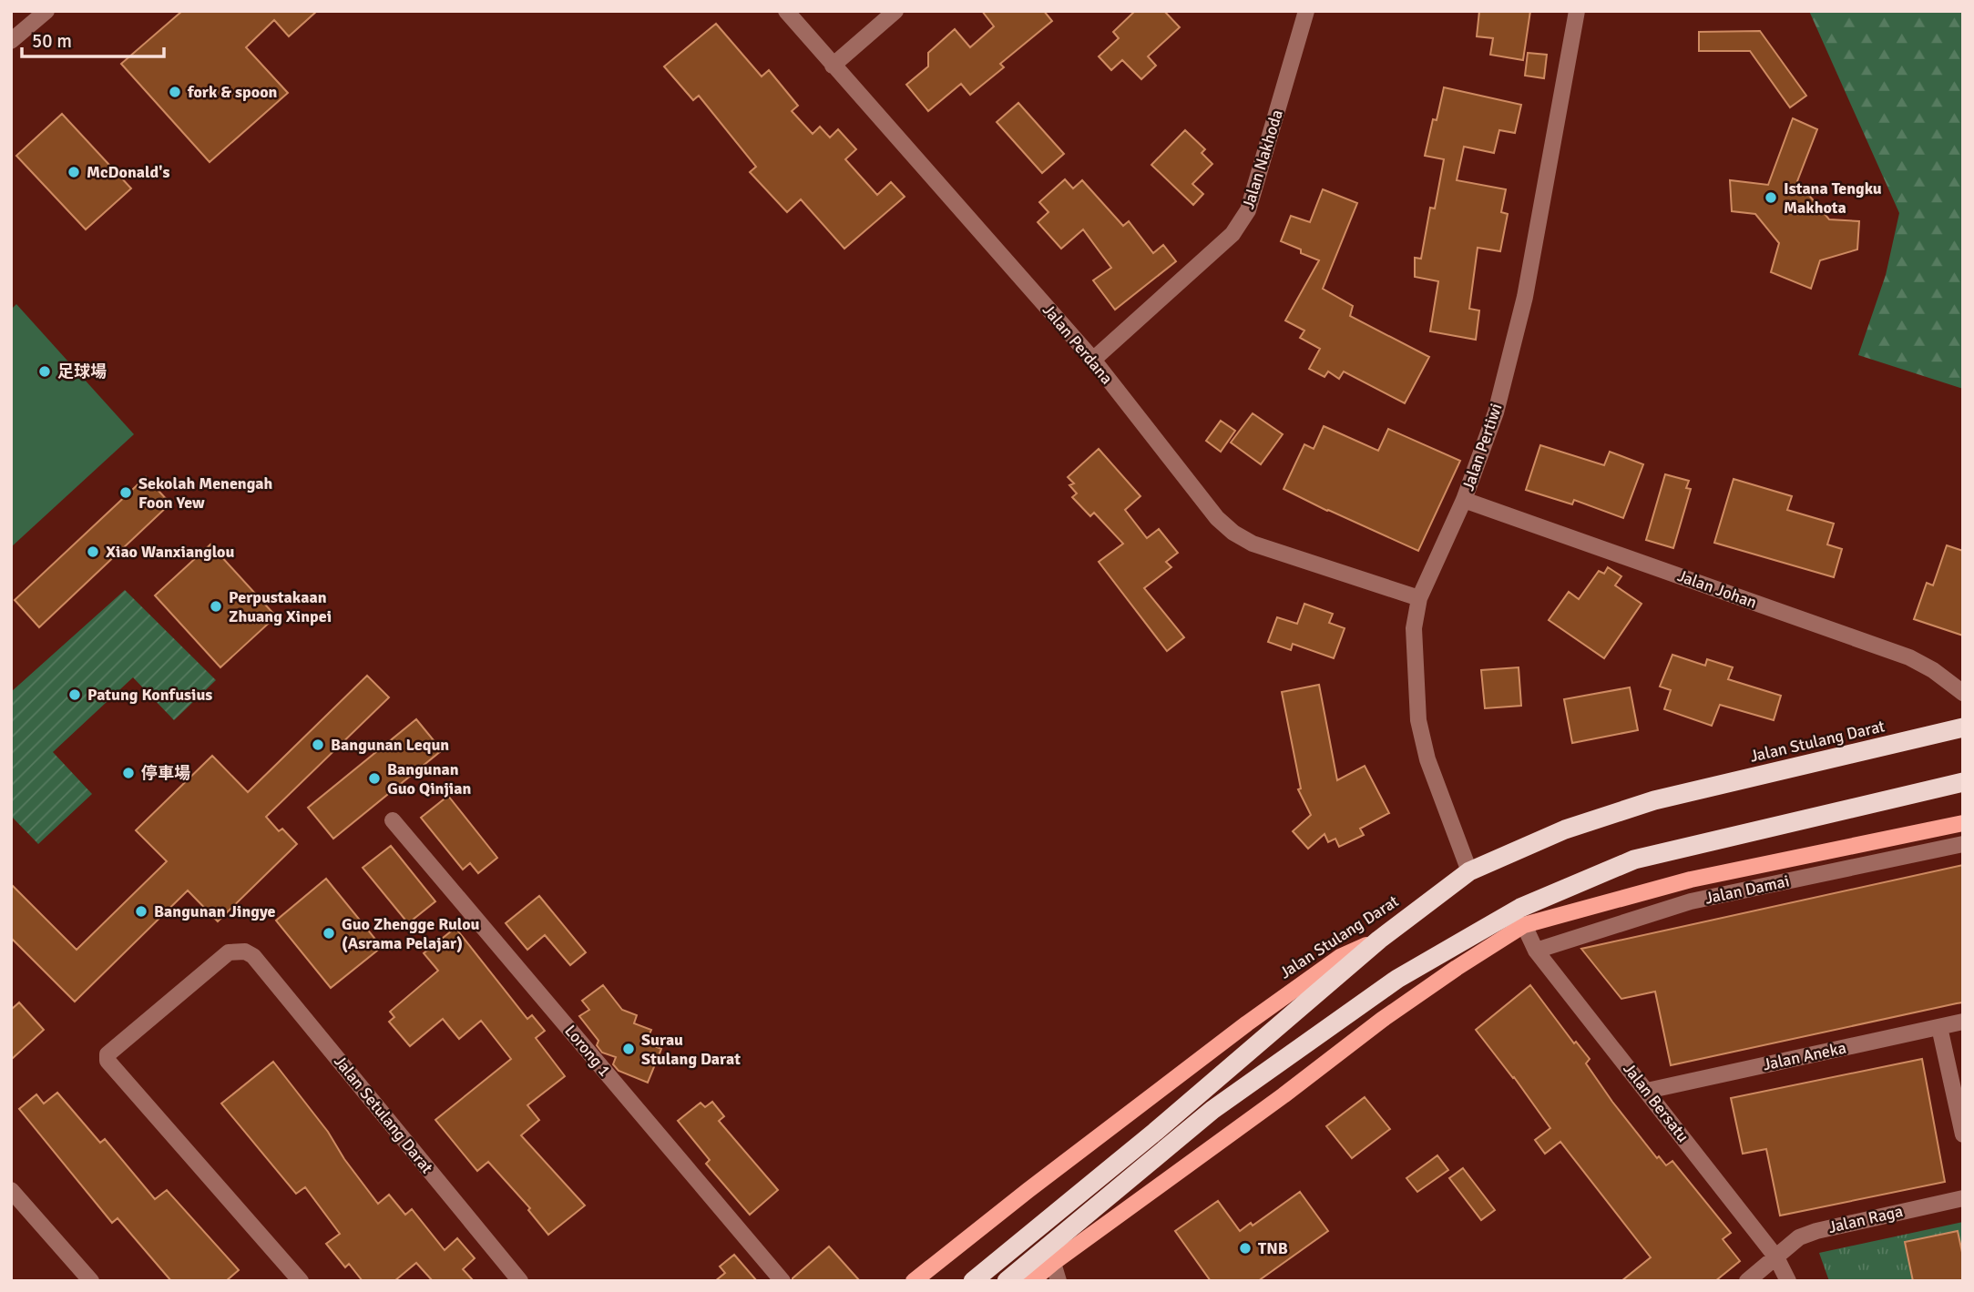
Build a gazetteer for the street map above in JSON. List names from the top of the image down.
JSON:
{
  "streets": {
    "highway": ["Jalan Stulang Darat"],
    "street": [
      "Jalan Nakhoda",
      "Jalan Perdana",
      "Jalan Pertiwi",
      "Jalan Johan",
      "Jalan Damai",
      "Lorong 1",
      "Jalan Aneka",
      "Jalan Bersatu",
      "Jalan Setulang Darat",
      "Jalan Raga"
    ]
  },
  "crossings": [
    ["Jalan Nakhoda", "Jalan Perdana"],
    ["Jalan Perdana", "Jalan Pertiwi"],
    ["Jalan Pertiwi", "Jalan Johan"],
    ["Jalan Pertiwi", "Jalan Stulang Darat"],
    ["Jalan Damai", "Jalan Bersatu"],
    ["Jalan Aneka", "Jalan Bersatu"],
    ["Jalan Bersatu", "Jalan Raga"]
  ],
  "places": [
    "fork & spoon",
    "McDonald's",
    "Istana Tengku Makhota",
    "足球場",
    "Sekolah Menengah Foon Yew",
    "Xiao Wanxianglou",
    "Perpustakaan Zhuang Xinpei",
    "Patung Konfusius",
    "Bangunan Lequn",
    "停車場",
    "Bangunan Guo Qinjian",
    "Bangunan Jingye",
    "Guo Zhengge Rulou (Asrama Pelajar)",
    "Surau Stulang Darat",
    "TNB"
  ],
  "scale_bar": "50 m"
}
